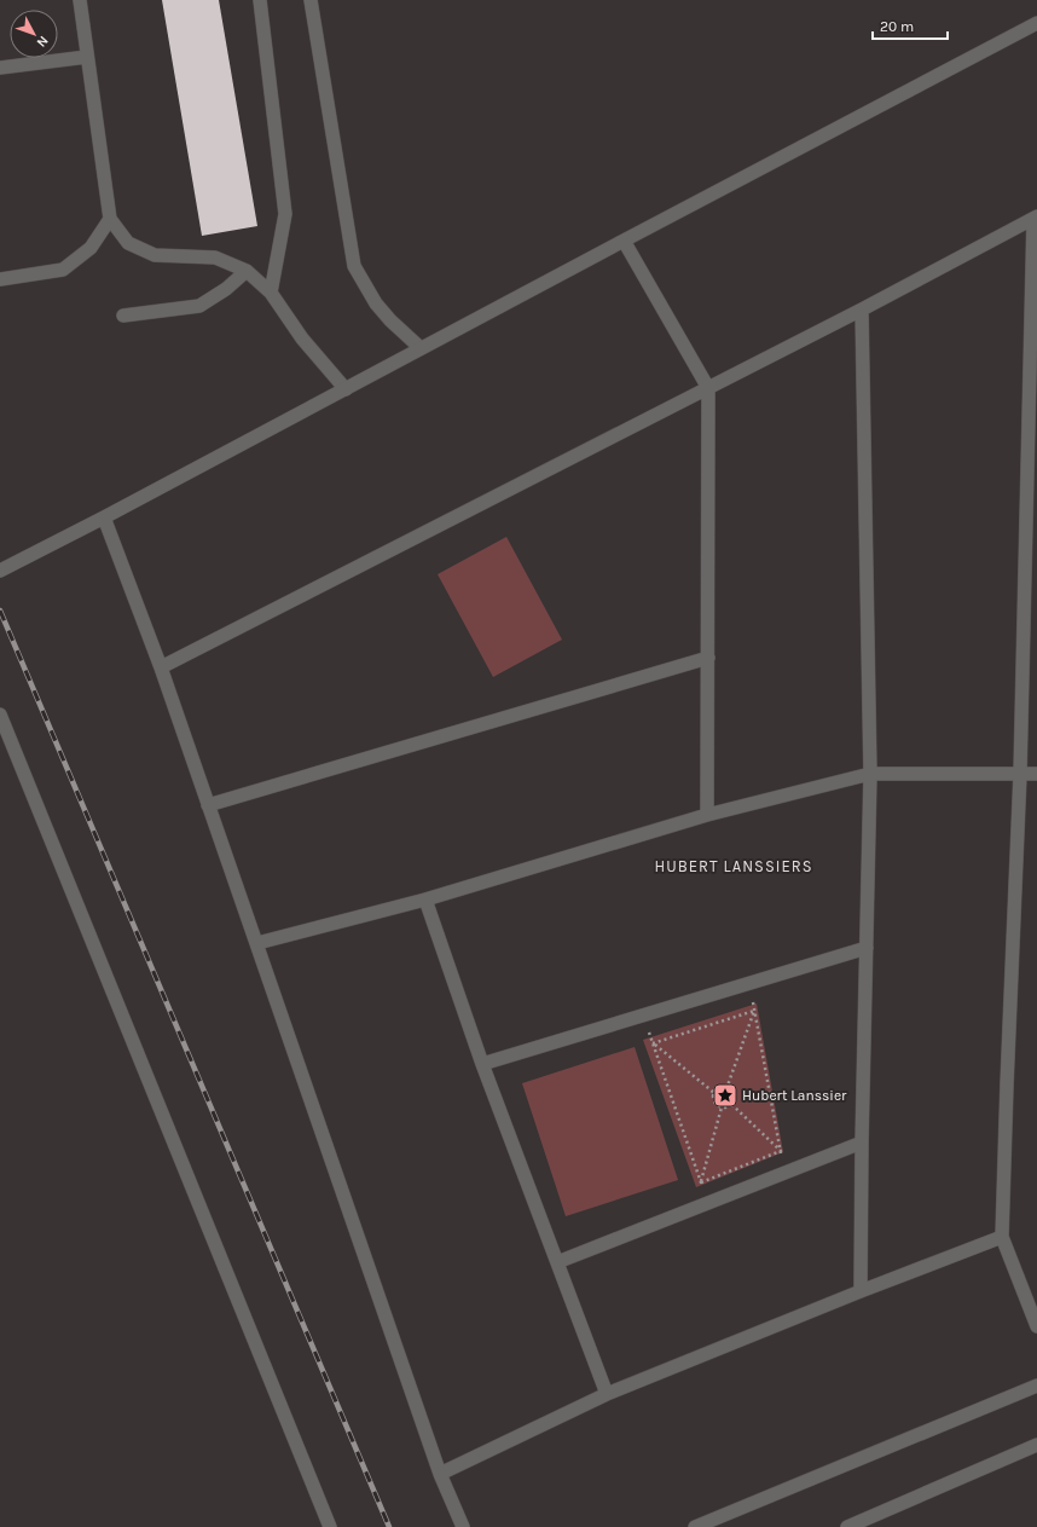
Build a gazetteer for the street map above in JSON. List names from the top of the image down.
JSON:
{
  "districts": ["HUBERT LANSSIERS"],
  "places": {
    "place": ["Hubert Lanssier"]
  },
  "scale_bar": "20 m",
  "north": "bottom right"
}
